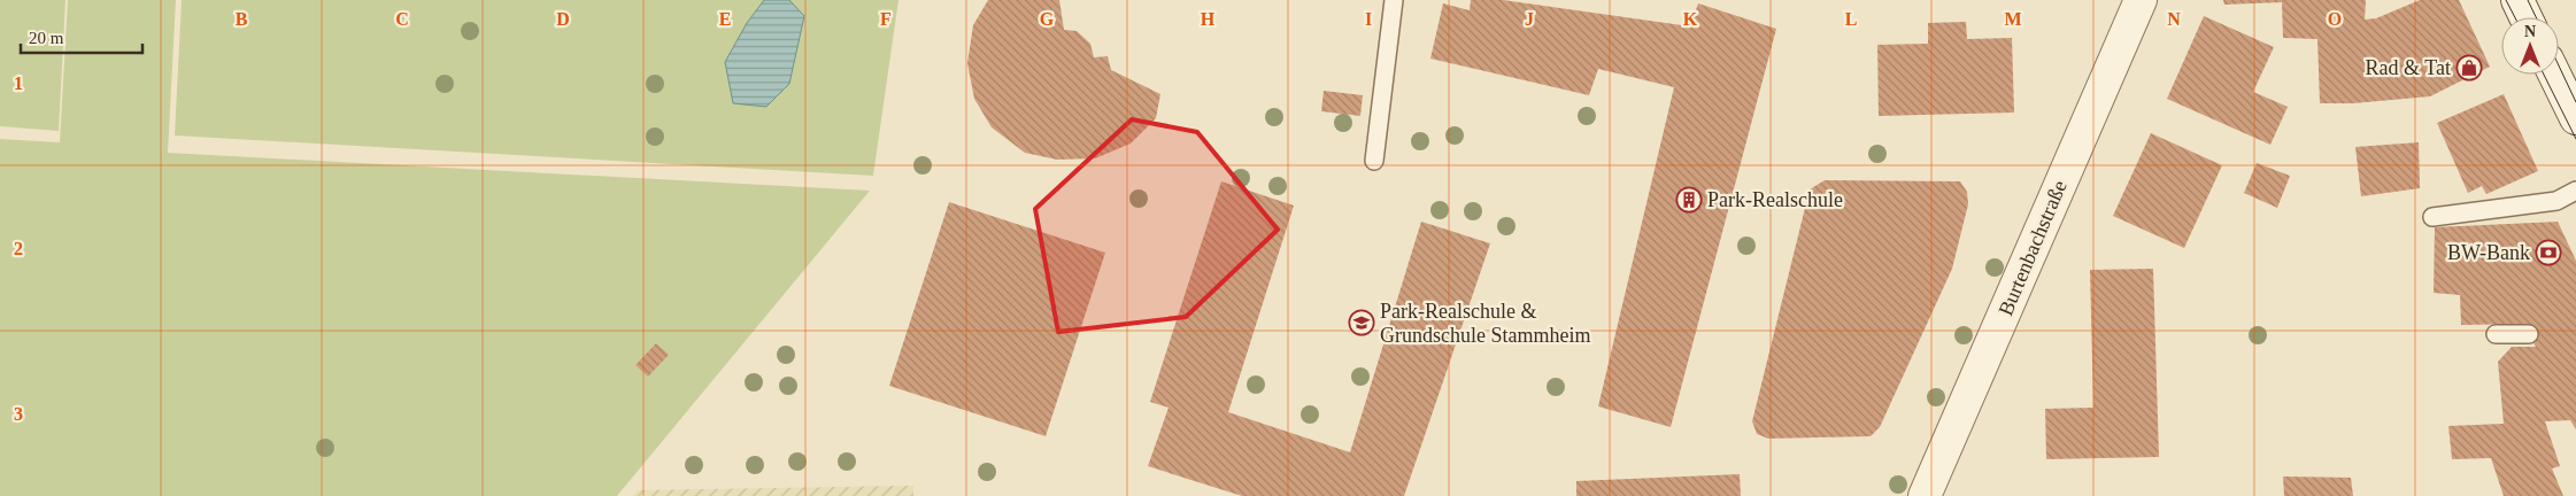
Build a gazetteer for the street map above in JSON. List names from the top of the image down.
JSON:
{
  "streets": {
    "street": ["Burtenbachstraße"]
  },
  "places": {
    "shop": ["Rad & Tat"],
    "building": ["Park-Realschule"],
    "bank": ["BW-Bank"],
    "school or university": ["Park-Realschule & Grundschule Stammheim"]
  },
  "scale_bar": "20 m",
  "north": "top",
  "grid": {
    "columns": [
      "B",
      "C",
      "D",
      "E",
      "F",
      "G",
      "H",
      "I",
      "J",
      "K",
      "L",
      "M",
      "N",
      "O"
    ],
    "rows": ["1", "2", "3"]
  }
}
